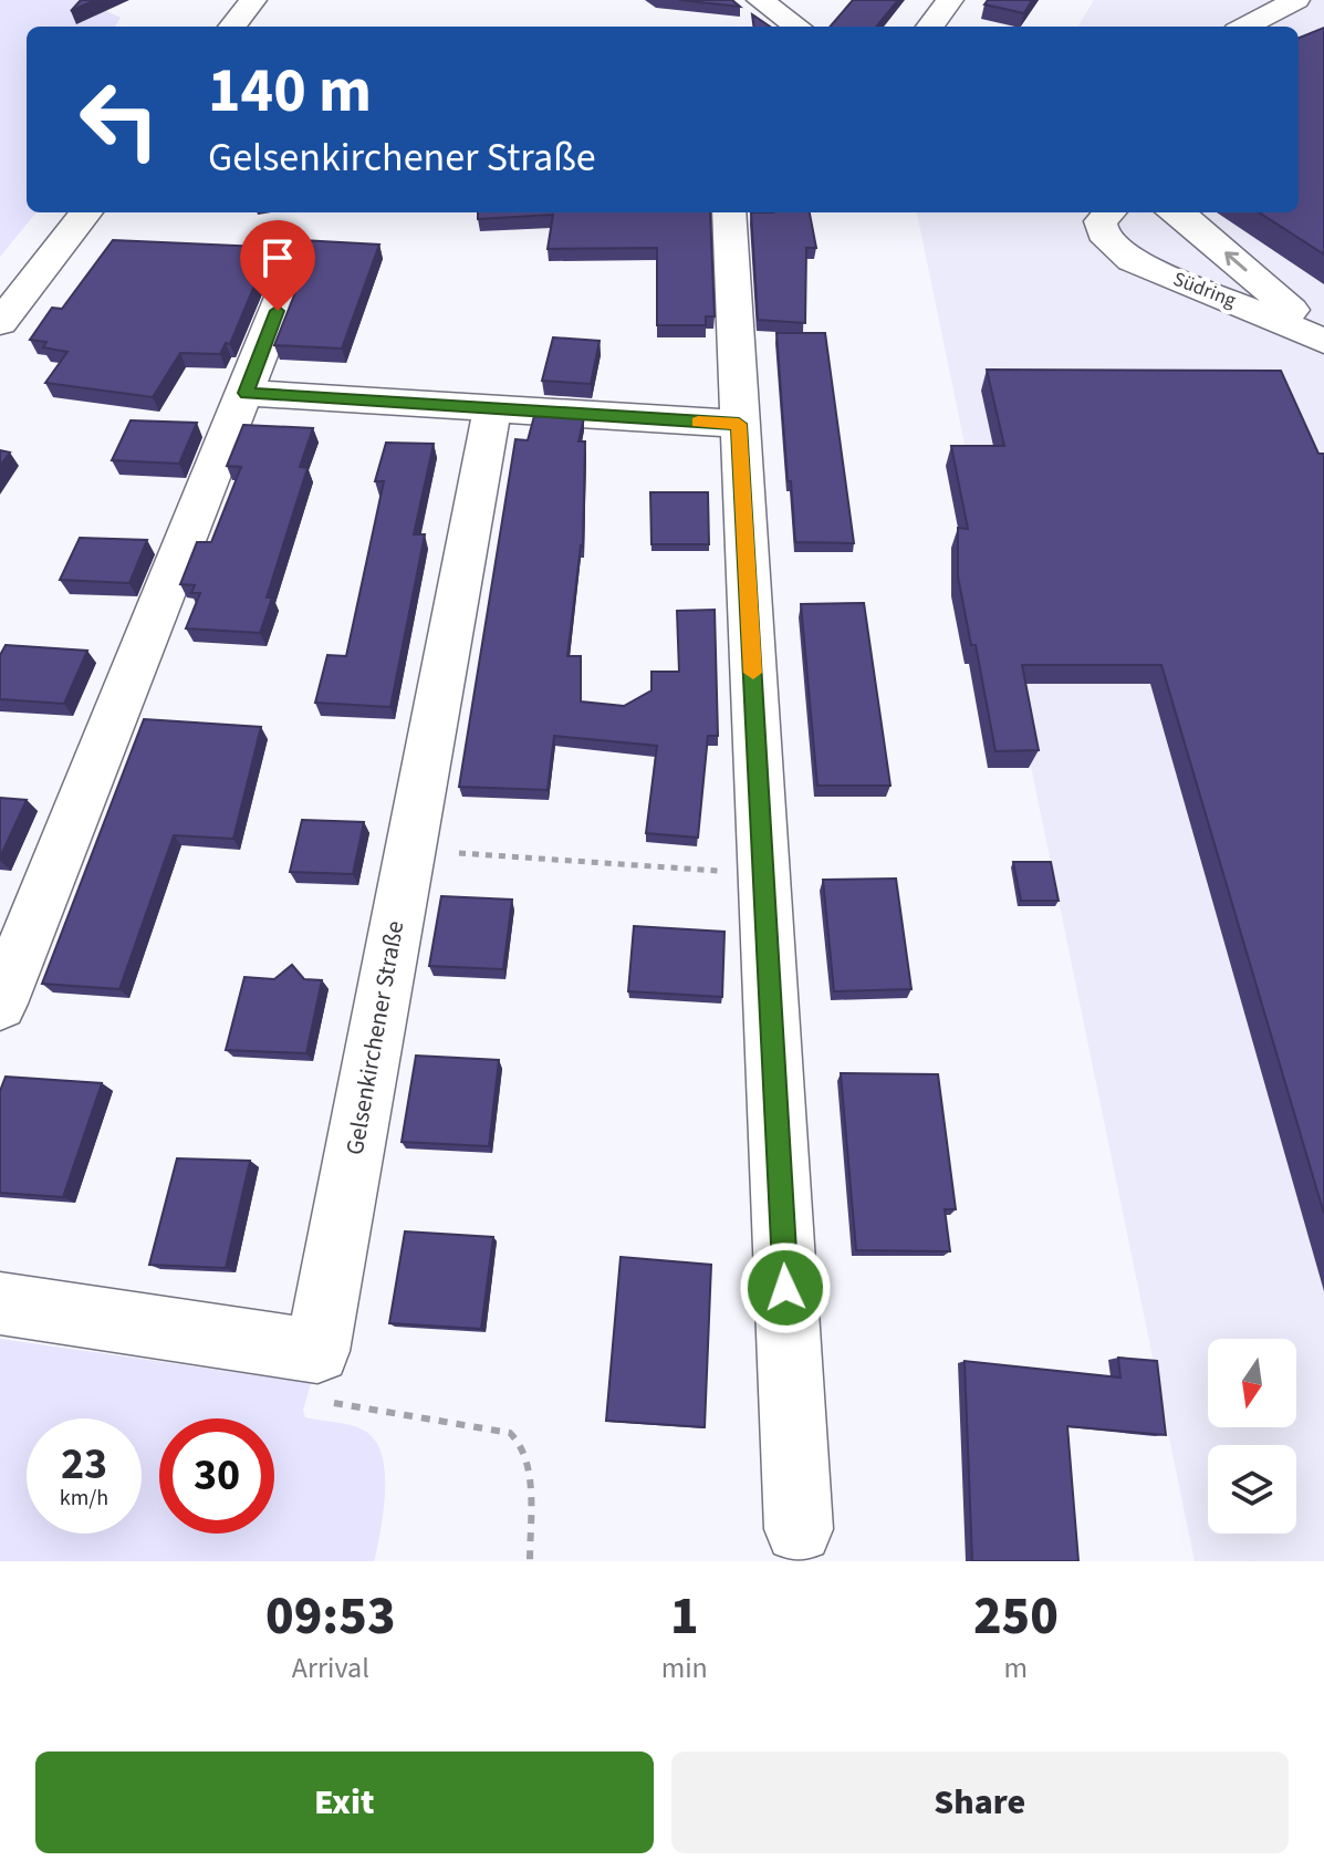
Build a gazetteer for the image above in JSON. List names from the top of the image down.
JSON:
{
  "streets": {
    "street": ["Südring", "Gelsenkirchener Straße"]
  },
  "north": "bottom",
  "page": {
    "turn": ["140 m", "Gelsenkirchener Straße"],
    "speed": "23 km/h",
    "limit": "30",
    "eta": [
      "09:53",
      "Arrival",
      "1",
      "min",
      "250",
      "m"
    ],
    "buttons": ["Exit", "Share"]
  }
}
